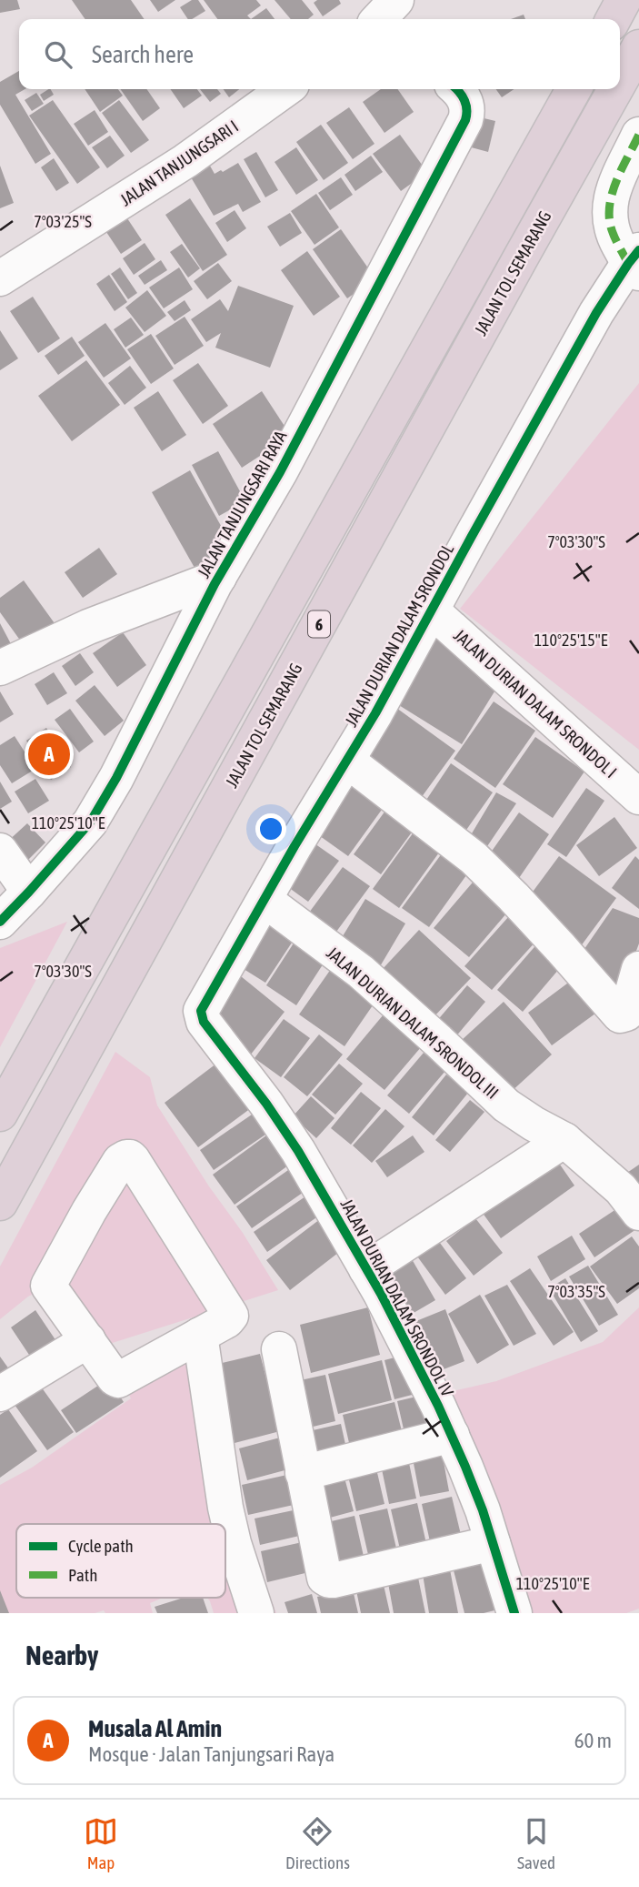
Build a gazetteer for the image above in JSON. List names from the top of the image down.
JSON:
{
  "streets": {
    "highway": ["JALAN TOL SEMARANG", "6"],
    "street": [
      "JALAN TANJUNGSARI I",
      "JALAN TANJUNGSARI RAYA",
      "JALAN DURIAN DALAM SRONDOL",
      "JALAN DURIAN DALAM SRONDOL I",
      "JALAN DURIAN DALAM SRONDOL III",
      "JALAN DURIAN DALAM SRONDOL IV"
    ]
  },
  "crossings": [
    ["JALAN DURIAN DALAM SRONDOL", "JALAN DURIAN DALAM SRONDOL I"],
    ["JALAN DURIAN DALAM SRONDOL", "JALAN DURIAN DALAM SRONDOL III"],
    ["JALAN DURIAN DALAM SRONDOL", "JALAN DURIAN DALAM SRONDOL IV"]
  ],
  "legend": ["Cycle path", "Path"],
  "page": {
    "search": "Search here",
    "pins": "A",
    "heading": "Nearby",
    "list": [
      {
        "mark": "A",
        "name": "Musala Al Amin",
        "note": "Mosque · Jalan Tanjungsari Raya",
        "value": "60 m"
      }
    ],
    "nav": ["Map", "Directions", "Saved"]
  },
  "coordinates": [
    "7°03'25\"S",
    "7°03'30\"S",
    "110°25'15\"E",
    "110°25'10\"E",
    "7°03'35\"S"
  ]
}
